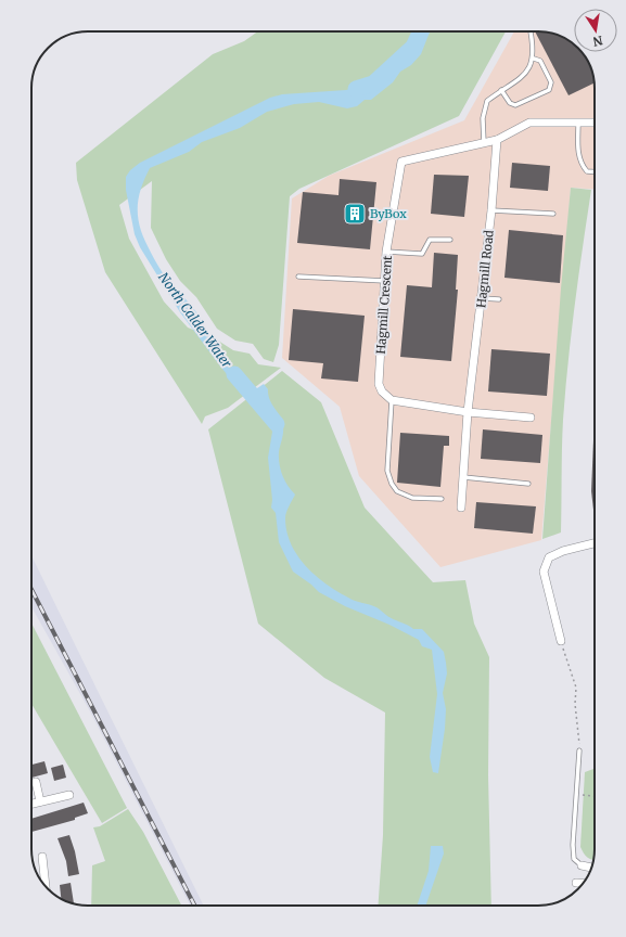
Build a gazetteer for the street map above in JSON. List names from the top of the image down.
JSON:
{
  "streets": {
    "street": ["Hagmill Road", "Hagmill Crescent"]
  },
  "crossings": [
    ["Hagmill Road", "Hagmill Crescent"]
  ],
  "water": ["North Calder Water"],
  "places": {
    "building": ["ByBox"]
  },
  "north": "bottom"
}
